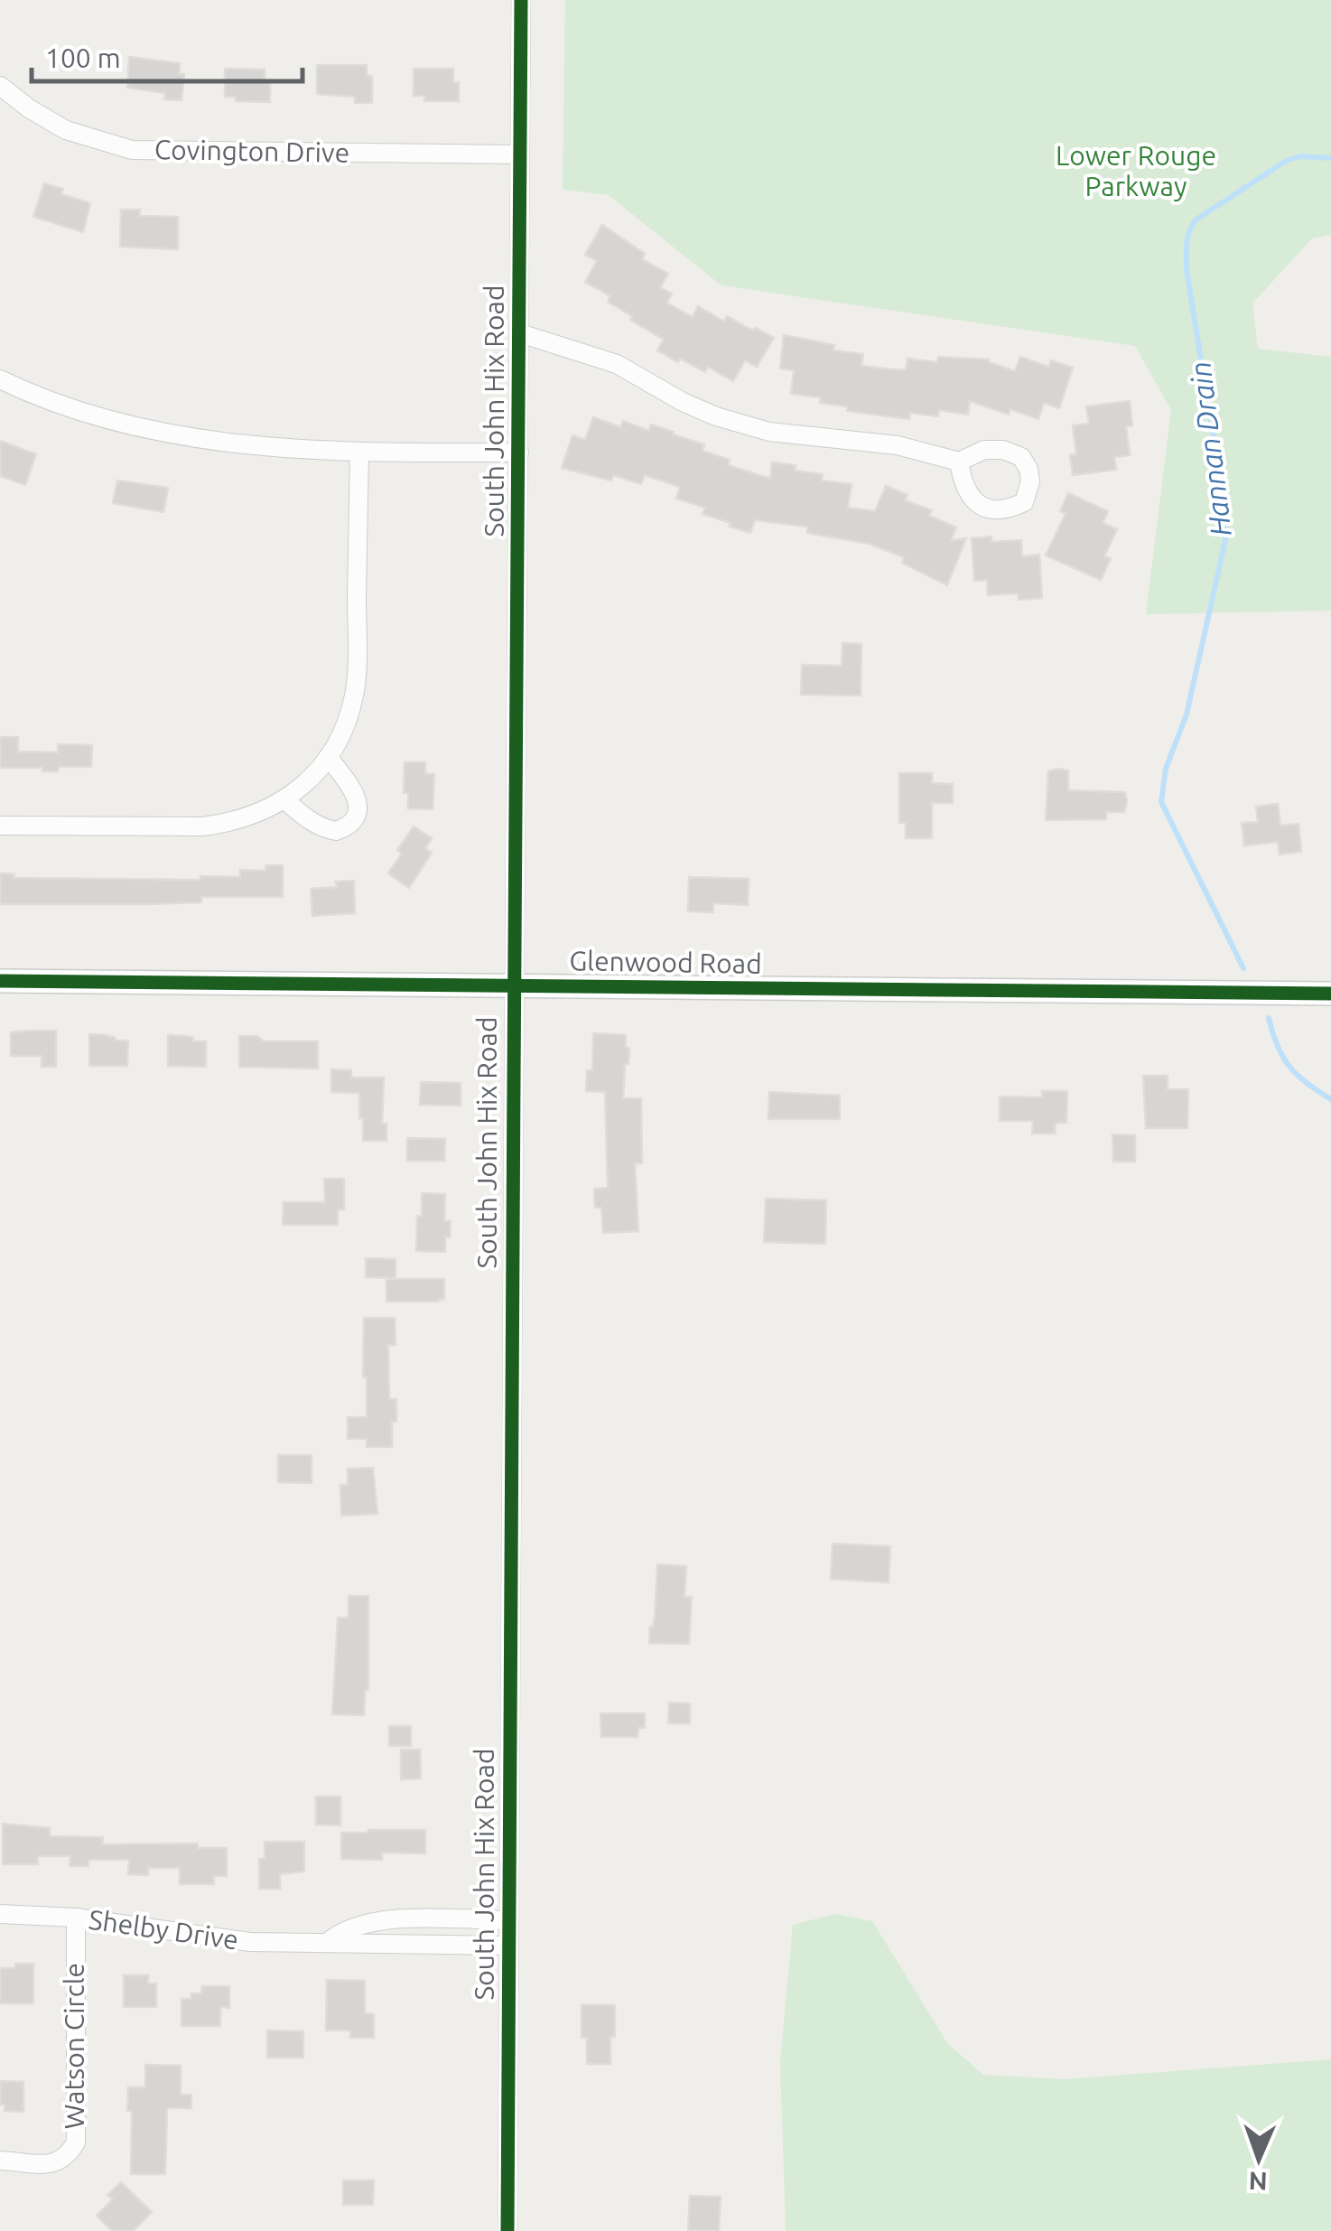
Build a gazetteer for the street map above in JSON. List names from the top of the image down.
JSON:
{
  "streets": {
    "street": [
      "Covington Drive",
      "South John Hix Road",
      "Glenwood Road",
      "Shelby Drive",
      "Watson Circle"
    ]
  },
  "crossings": [
    ["Covington Drive", "South John Hix Road"],
    ["South John Hix Road", "Glenwood Road"],
    ["South John Hix Road", "Shelby Drive"],
    ["Shelby Drive", "Watson Circle"]
  ],
  "water": ["Hannan Drain"],
  "parks": ["Lower Rouge Parkway"],
  "scale_bar": "100 m",
  "north": "bottom"
}
